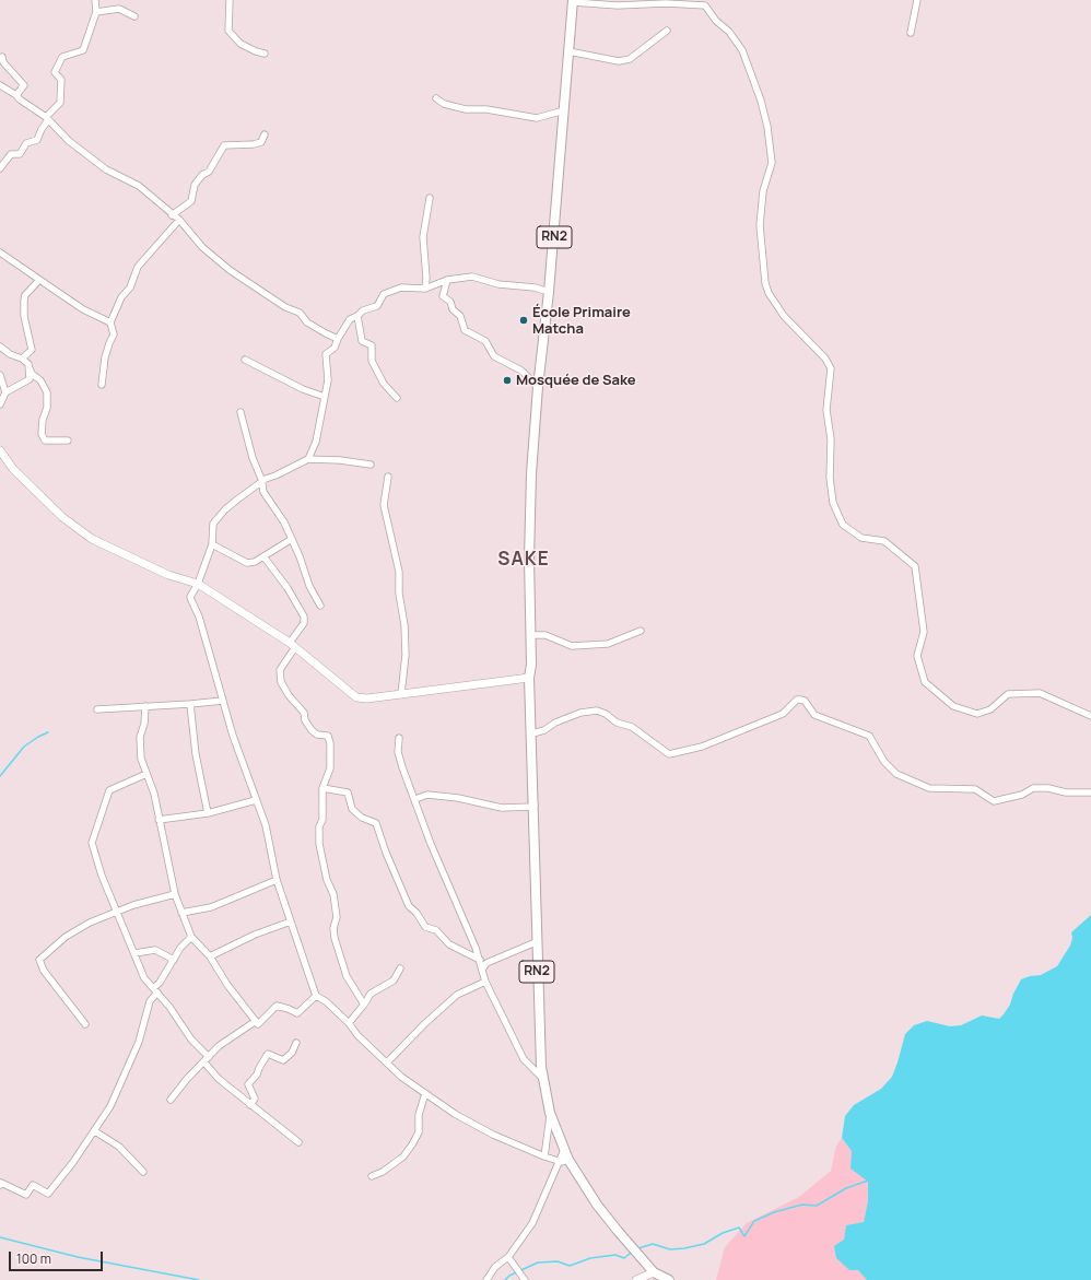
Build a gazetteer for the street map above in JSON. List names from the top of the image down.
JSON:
{
  "streets": {
    "highway": ["RN2"]
  },
  "districts": ["SAKE"],
  "places": ["École Primaire Matcha", "Mosquée de Sake"],
  "scale_bar": "100 m"
}
